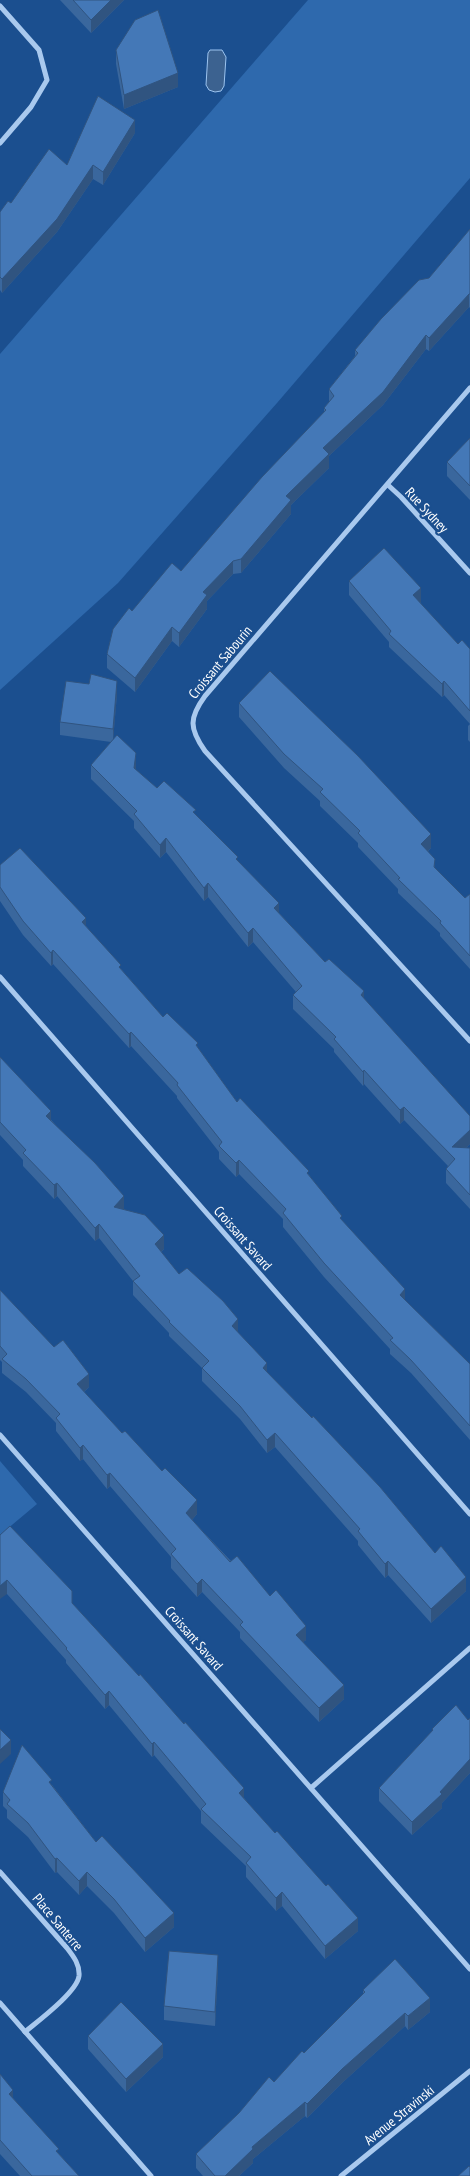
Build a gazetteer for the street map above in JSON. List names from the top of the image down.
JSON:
{
  "streets": {
    "street": [
      "Rue Sydney",
      "Croissant Sabourin",
      "Croissant Savard",
      "Place Santerre",
      "Avenue Stravinski"
    ]
  },
  "crossings": [
    ["Rue Sydney", "Croissant Sabourin"]
  ]
}
